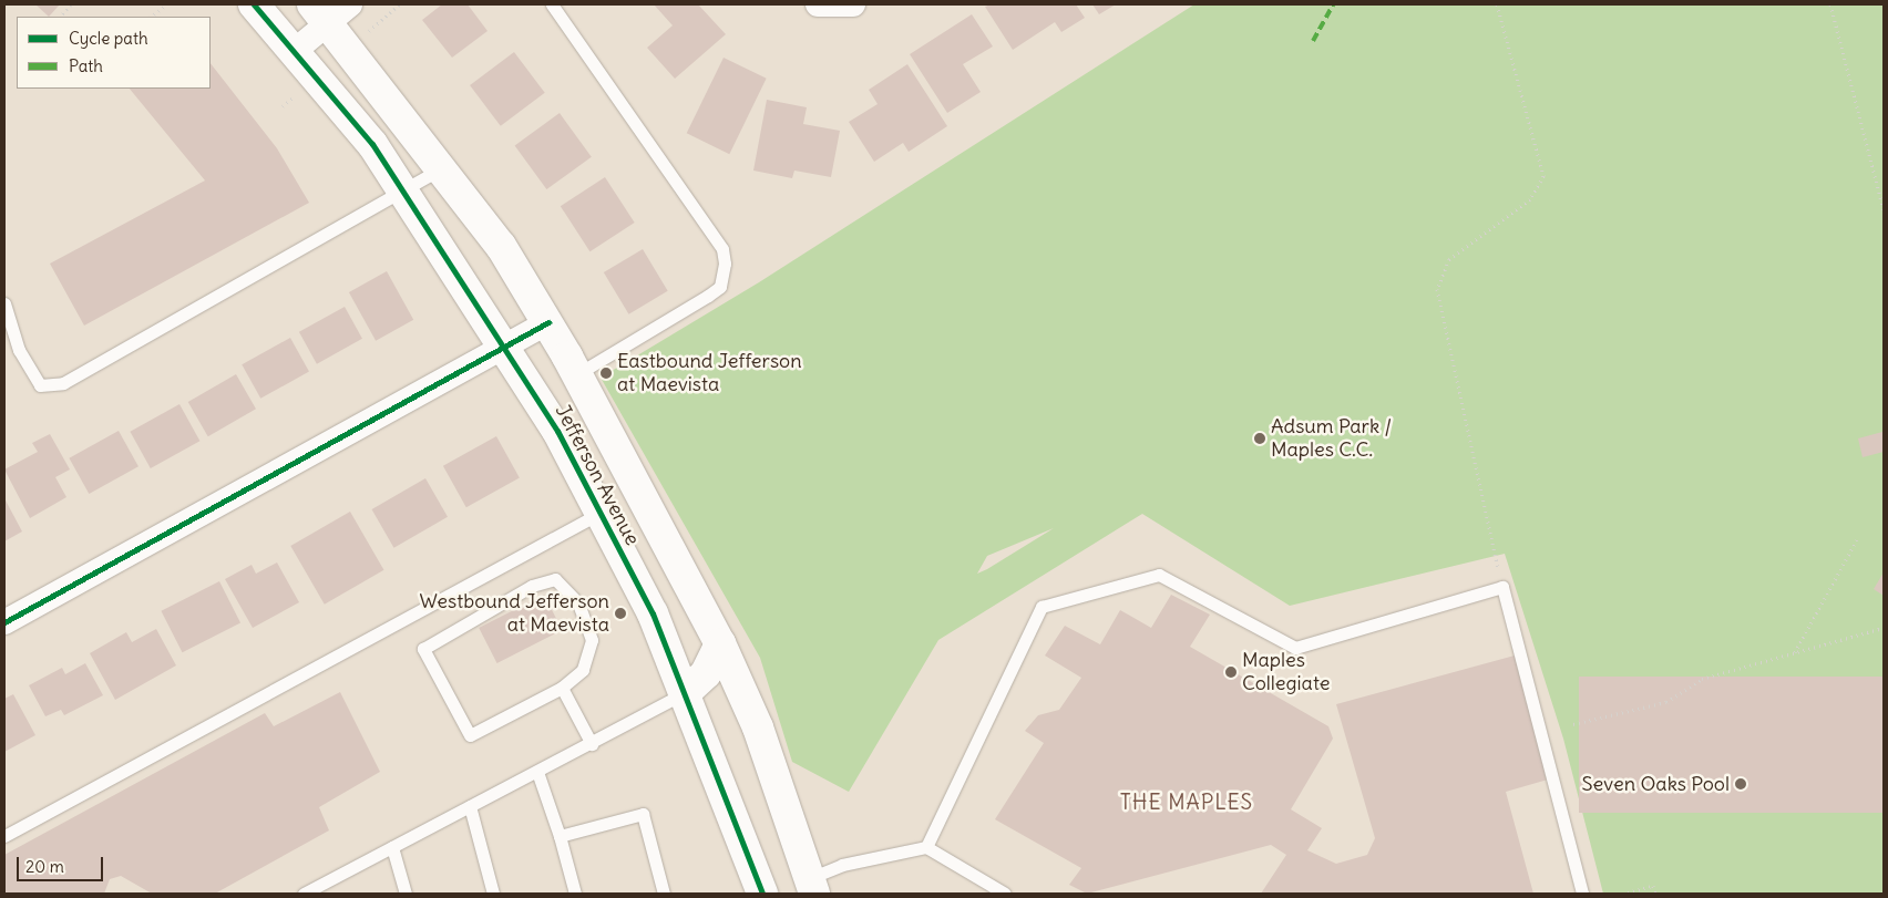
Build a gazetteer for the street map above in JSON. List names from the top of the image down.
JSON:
{
  "streets": {
    "street": ["Jefferson Avenue"]
  },
  "districts": ["THE MAPLES"],
  "places": [
    "Eastbound Jefferson at Maevista",
    "Adsum Park / Maples C.C.",
    "Westbound Jefferson at Maevista",
    "Maples Collegiate",
    "Seven Oaks Pool"
  ],
  "legend": ["Cycle path", "Path"],
  "scale_bar": "20 m"
}
